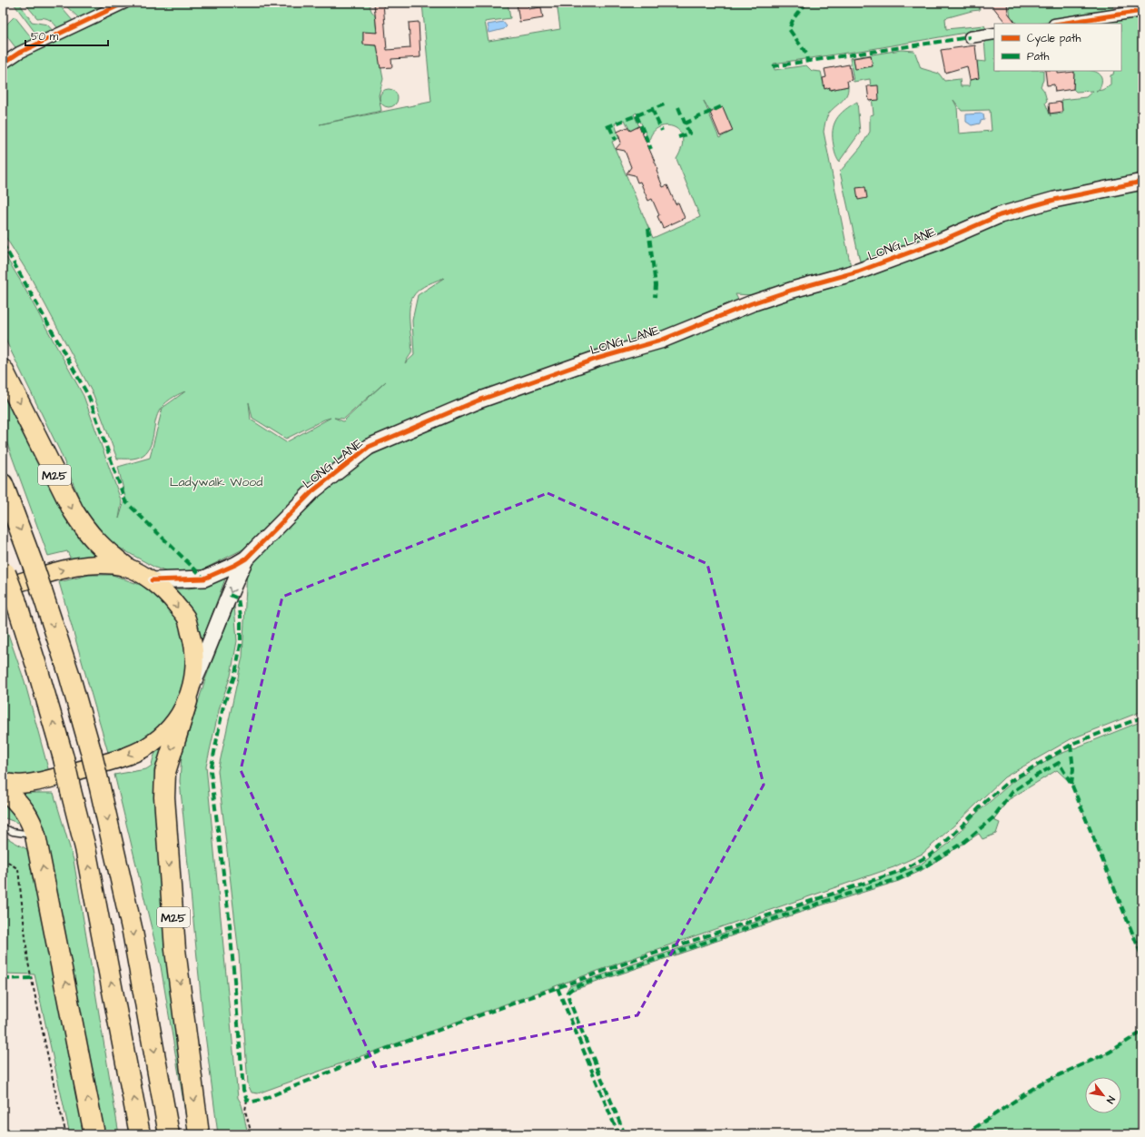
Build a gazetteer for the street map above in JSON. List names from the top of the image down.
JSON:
{
  "streets": {
    "highway": ["M25"],
    "street": ["LONG LANE"]
  },
  "parks": ["Ladywalk Wood"],
  "legend": ["Cycle path", "Path"],
  "scale_bar": "50 m",
  "north": "bottom right"
}
